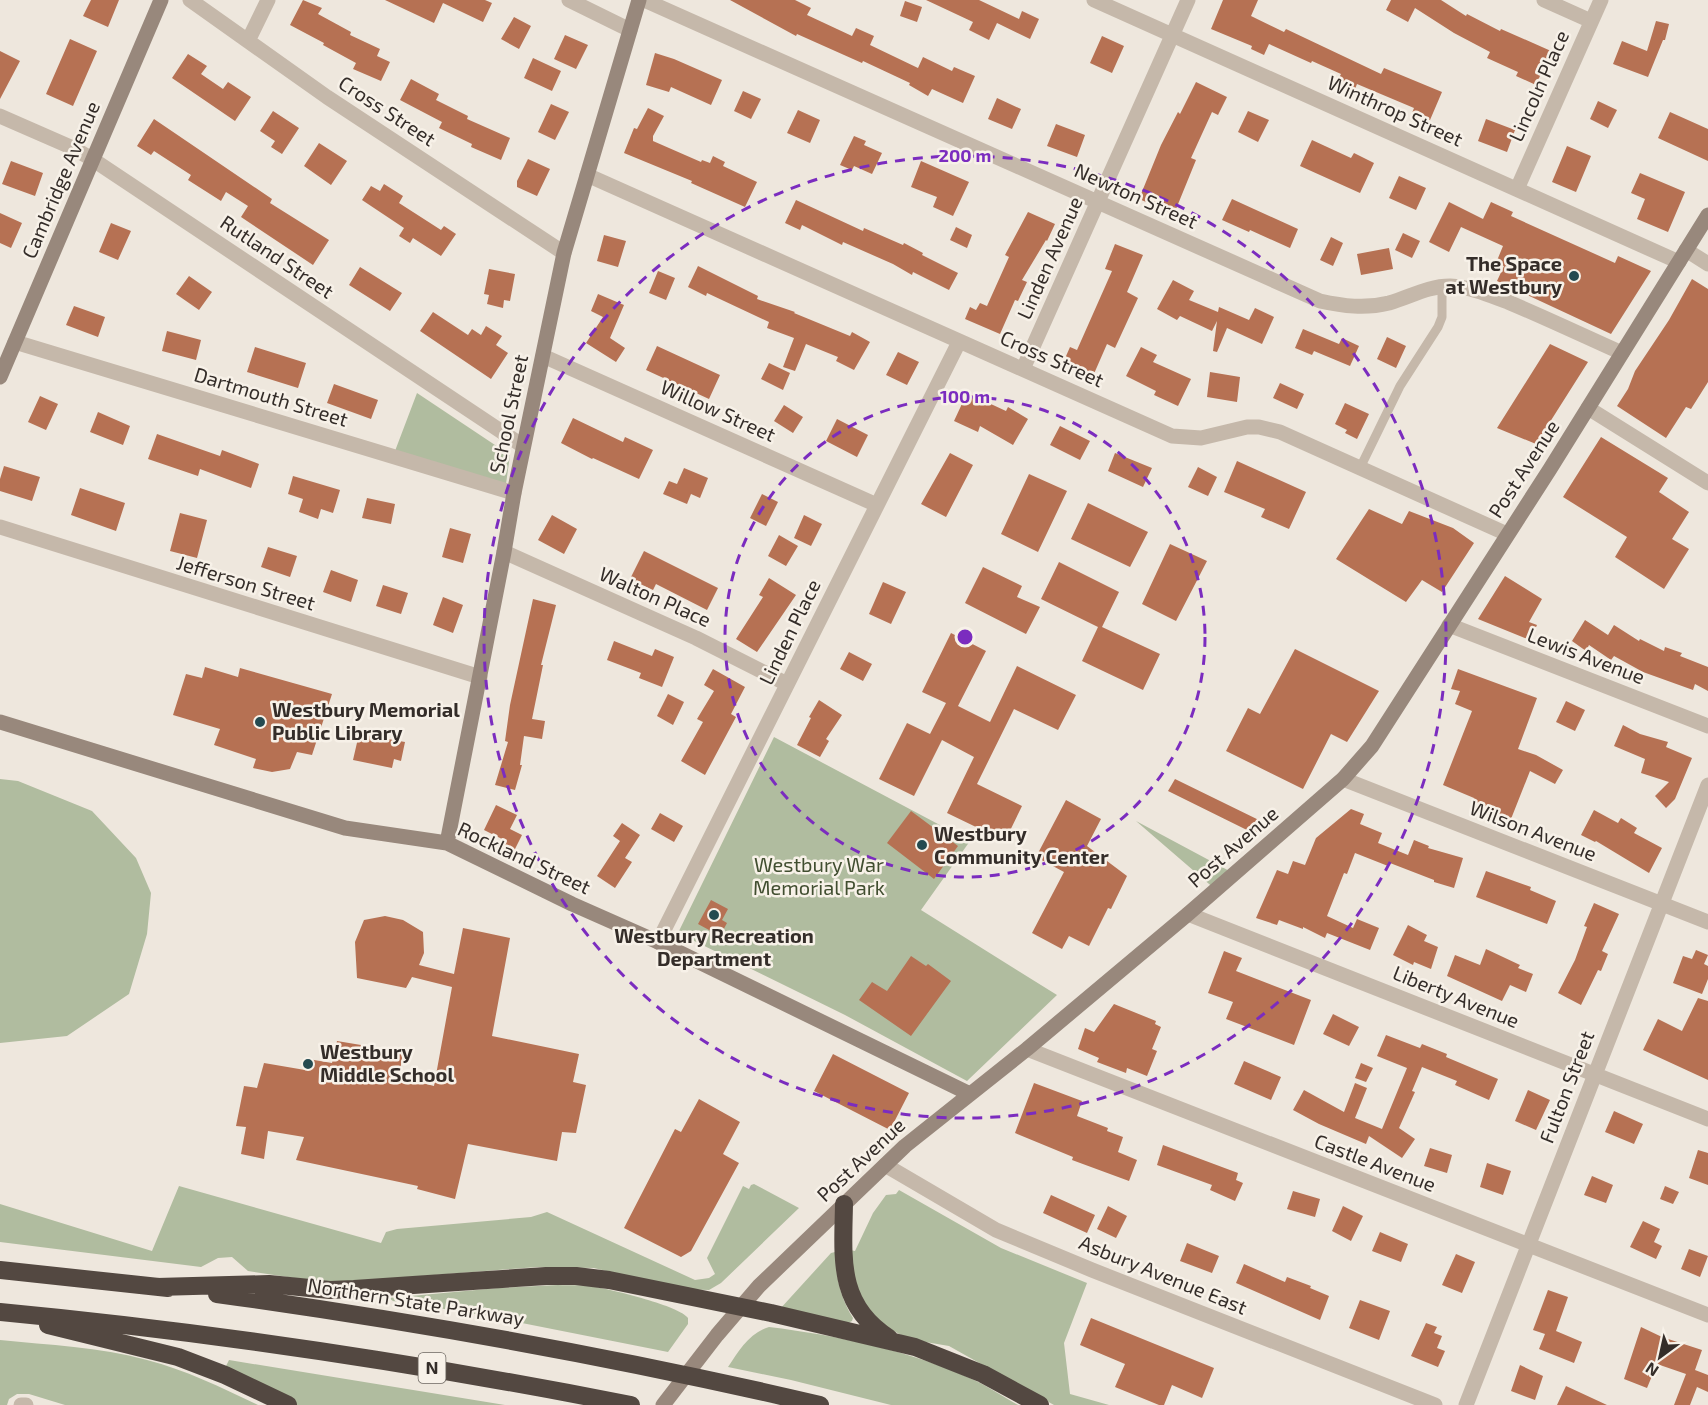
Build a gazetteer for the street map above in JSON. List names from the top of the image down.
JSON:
{
  "streets": {
    "highway": ["Northern State Parkway", "N"],
    "street": [
      "Lincoln Place",
      "Cross Street",
      "Winthrop Street",
      "Cambridge Avenue",
      "Newton Street",
      "Rutland Street",
      "Linden Avenue",
      "Dartmouth Street",
      "Willow Street",
      "School Street",
      "Post Avenue",
      "Jefferson Street",
      "Walton Place",
      "Linden Place",
      "Lewis Avenue",
      "Wilson Avenue",
      "Rockland Street",
      "Liberty Avenue",
      "Fulton Street",
      "Castle Avenue",
      "Asbury Avenue East"
    ]
  },
  "crossings": [
    ["Lincoln Place", "Winthrop Street"],
    ["Cross Street", "Linden Avenue"],
    ["Cross Street", "School Street"],
    ["Cross Street", "Post Avenue"],
    ["Cross Street", "Linden Place"],
    ["Winthrop Street", "Linden Avenue"],
    ["Winthrop Street", "Post Avenue"],
    ["Cambridge Avenue", "Rutland Street"],
    ["Cambridge Avenue", "Dartmouth Street"],
    ["Newton Street", "Linden Avenue"],
    ["Newton Street", "Post Avenue"],
    ["Rutland Street", "School Street"],
    ["Dartmouth Street", "School Street"],
    ["Willow Street", "School Street"],
    ["Willow Street", "Linden Place"],
    ["School Street", "Jefferson Street"],
    ["School Street", "Walton Place"],
    ["School Street", "Rockland Street"],
    ["Post Avenue", "Lewis Avenue"],
    ["Post Avenue", "Wilson Avenue"],
    ["Post Avenue", "Rockland Street"],
    ["Post Avenue", "Liberty Avenue"],
    ["Post Avenue", "Castle Avenue"],
    ["Post Avenue", "Asbury Avenue East"],
    ["Walton Place", "Linden Place"],
    ["Linden Place", "Rockland Street"],
    ["Wilson Avenue", "Fulton Street"],
    ["Liberty Avenue", "Fulton Street"],
    ["Fulton Street", "Castle Avenue"]
  ],
  "parks": ["Westbury War Memorial Park"],
  "places": [
    "The Space at Westbury",
    "Westbury Memorial Public Library",
    "Westbury Community Center",
    "Westbury Recreation Department",
    "Westbury Middle School"
  ],
  "north": "bottom left",
  "rings": ["200 m", "100 m"]
}
